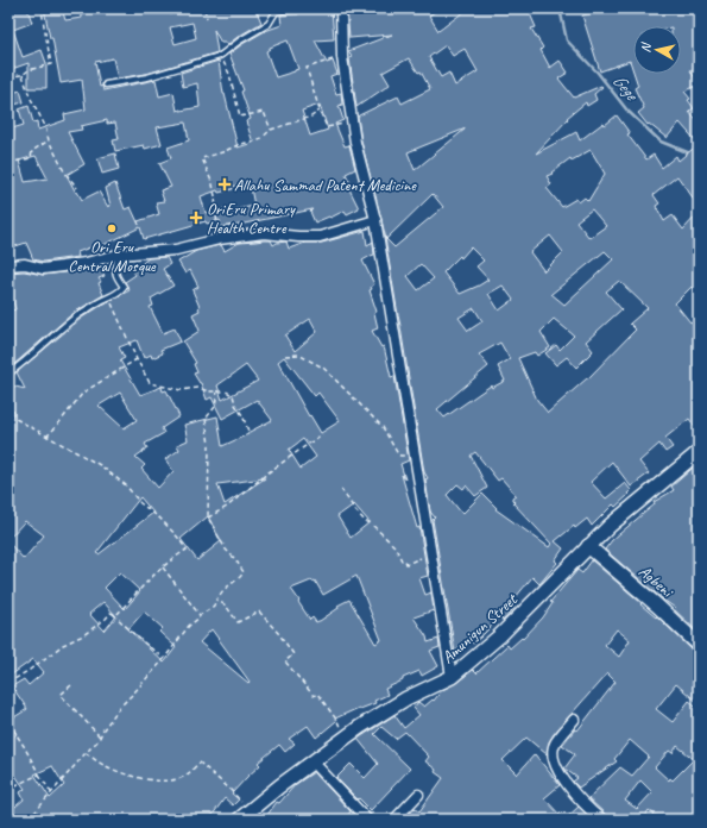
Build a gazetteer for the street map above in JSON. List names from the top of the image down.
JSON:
{
  "streets": {
    "main road": ["Agbeni", "Amunigun Street"]
  },
  "crossings": [
    ["Agbeni", "Amunigun Street"]
  ],
  "water": ["Gege"],
  "places": {
    "health": ["Allahu Sammad Patent Medicine", "OriEru Primary Health Centre"],
    "other": ["Ori Eru Central Mosque"]
  },
  "north": "left"
}
